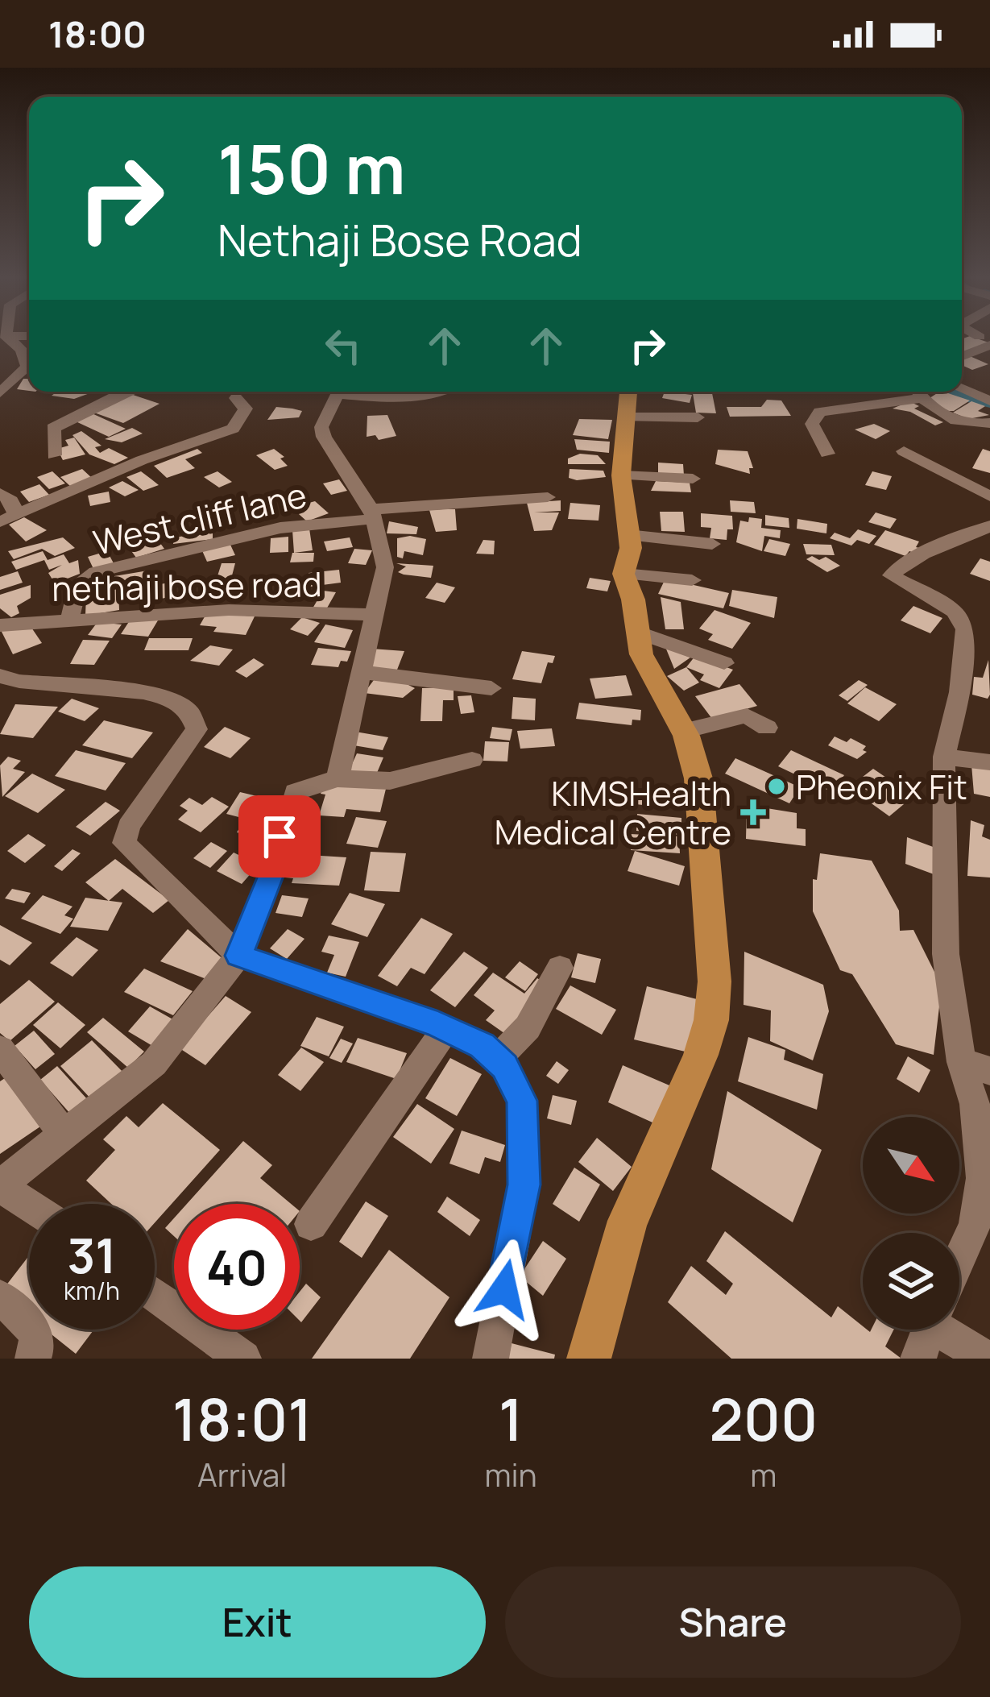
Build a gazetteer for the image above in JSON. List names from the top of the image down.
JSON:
{
  "streets": {
    "street": ["West cliff lane", "nethaji bose road"]
  },
  "crossings": [
    ["West cliff lane", "nethaji bose road"]
  ],
  "places": {
    "other": ["Pheonix Fit"],
    "health": ["KIMSHealth Medical Centre"]
  },
  "north": "bottom right",
  "page": {
    "status": "18:00",
    "turn": ["150 m", "Nethaji Bose Road"],
    "speed": "31 km/h",
    "limit": "40",
    "eta": [
      "18:01",
      "Arrival",
      "1",
      "min",
      "200",
      "m"
    ],
    "buttons": ["Exit", "Share"]
  }
}
